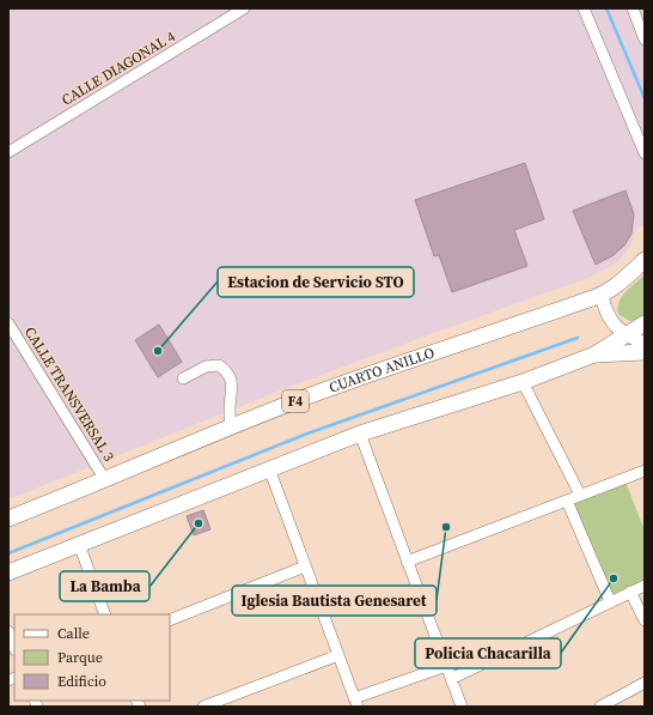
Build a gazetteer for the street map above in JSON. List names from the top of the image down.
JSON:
{
  "streets": {
    "highway": ["CUARTO ANILLO", "F4"],
    "street": ["CALLE DIAGONAL 4", "CALLE TRANSVERSAL 3"]
  },
  "crossings": [
    ["CUARTO ANILLO", "CALLE TRANSVERSAL 3"]
  ],
  "places": [
    "Estacion de Servicio STO",
    "La Bamba",
    "Iglesia Bautista Genesaret",
    "Policia Chacarilla"
  ],
  "legend": ["Calle", "Parque", "Edificio"]
}
